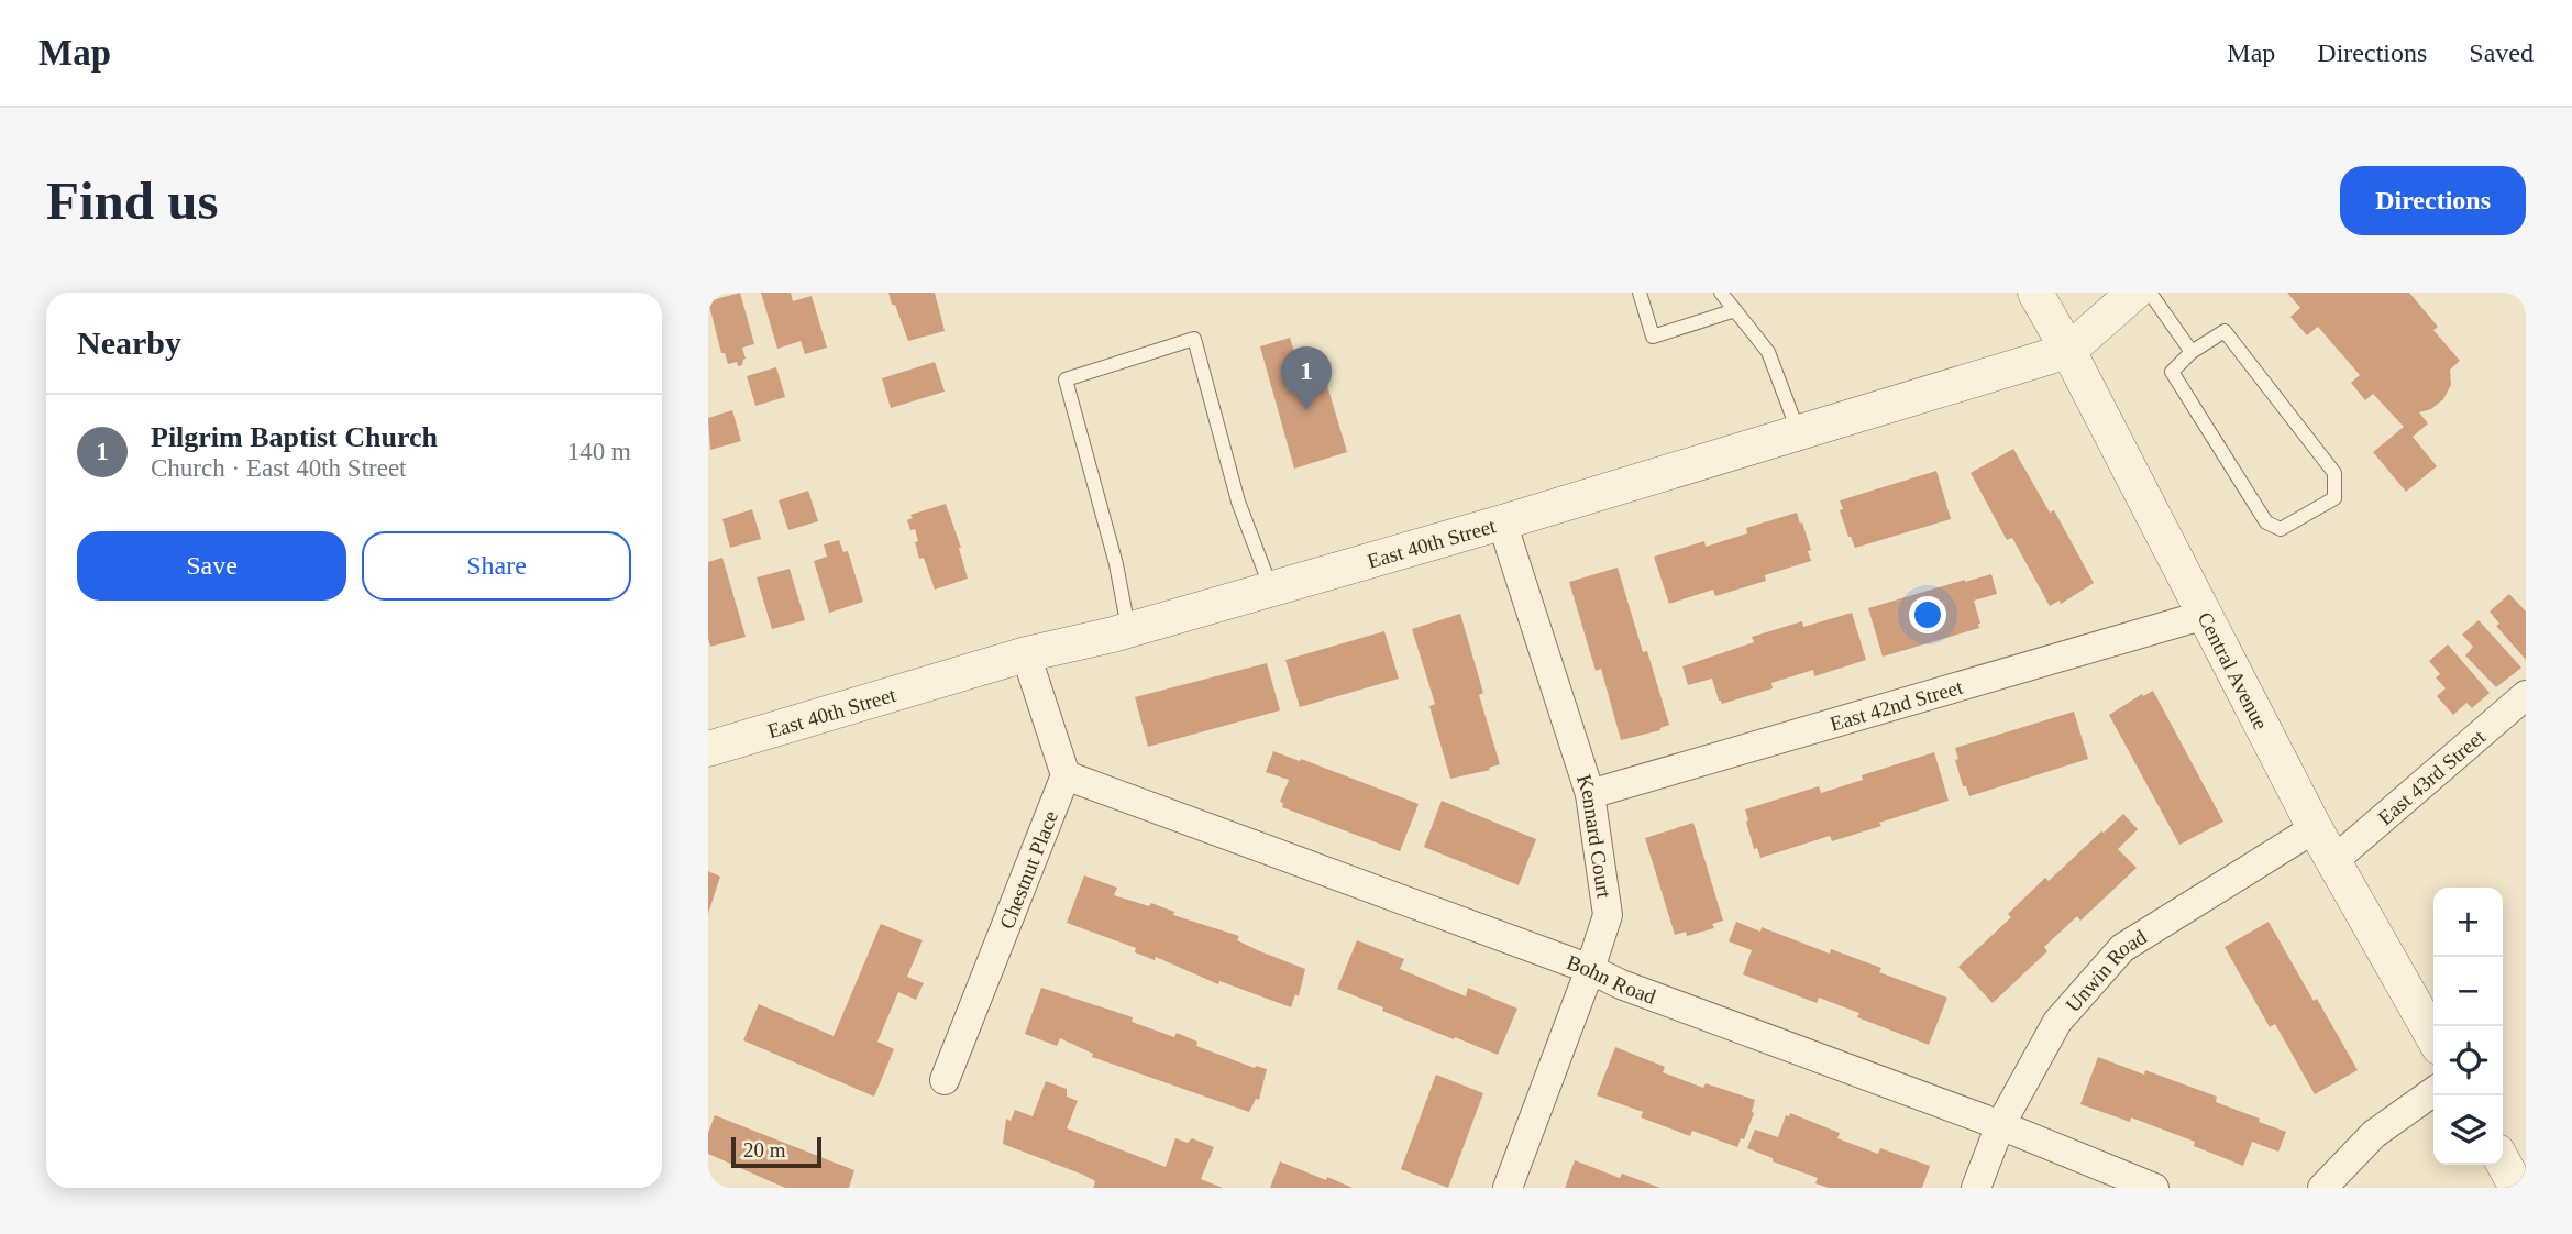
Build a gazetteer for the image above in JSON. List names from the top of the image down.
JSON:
{
  "streets": {
    "street": [
      "East 40th Street",
      "Central Avenue",
      "East 42nd Street",
      "East 43rd Street",
      "Kennard Court",
      "Chestnut Place",
      "Unwin Road",
      "Bohn Road"
    ]
  },
  "crossings": [
    ["East 40th Street", "Central Avenue"],
    ["East 40th Street", "Kennard Court"],
    ["Central Avenue", "East 42nd Street"],
    ["Central Avenue", "East 43rd Street"],
    ["Central Avenue", "Unwin Road"],
    ["East 42nd Street", "Kennard Court"],
    ["Kennard Court", "Bohn Road"],
    ["Chestnut Place", "Bohn Road"],
    ["Unwin Road", "Bohn Road"]
  ],
  "scale_bar": "20 m",
  "page": {
    "header": "Map",
    "nav": ["Map", "Directions", "Saved"],
    "buttons": [
      "Directions",
      ["Save", "Share"]
    ],
    "title": "Find us",
    "heading": "Nearby",
    "pins": "1",
    "list": [
      {
        "mark": "1",
        "name": "Pilgrim Baptist Church",
        "note": "Church · East 40th Street",
        "value": "140 m"
      }
    ],
    "map_buttons": ["+", "−"],
    "scale": "20 m"
  }
}
